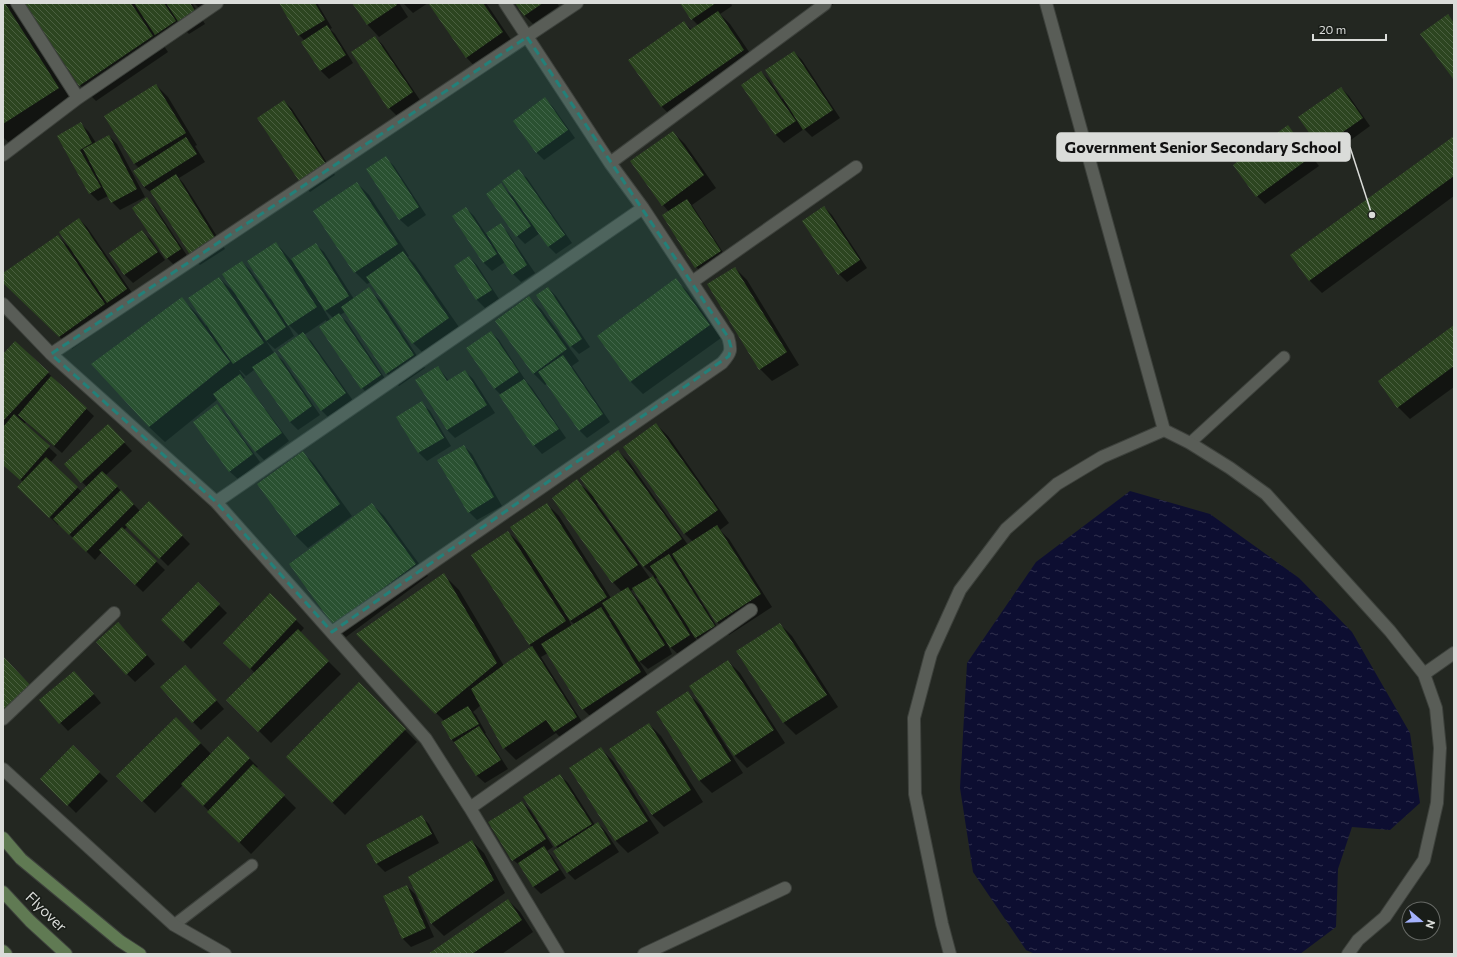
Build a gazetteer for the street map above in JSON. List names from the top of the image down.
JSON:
{
  "streets": {
    "street": ["Flyover"]
  },
  "places": ["Government Senior Secondary School"],
  "scale_bar": "20 m",
  "north": "right"
}
